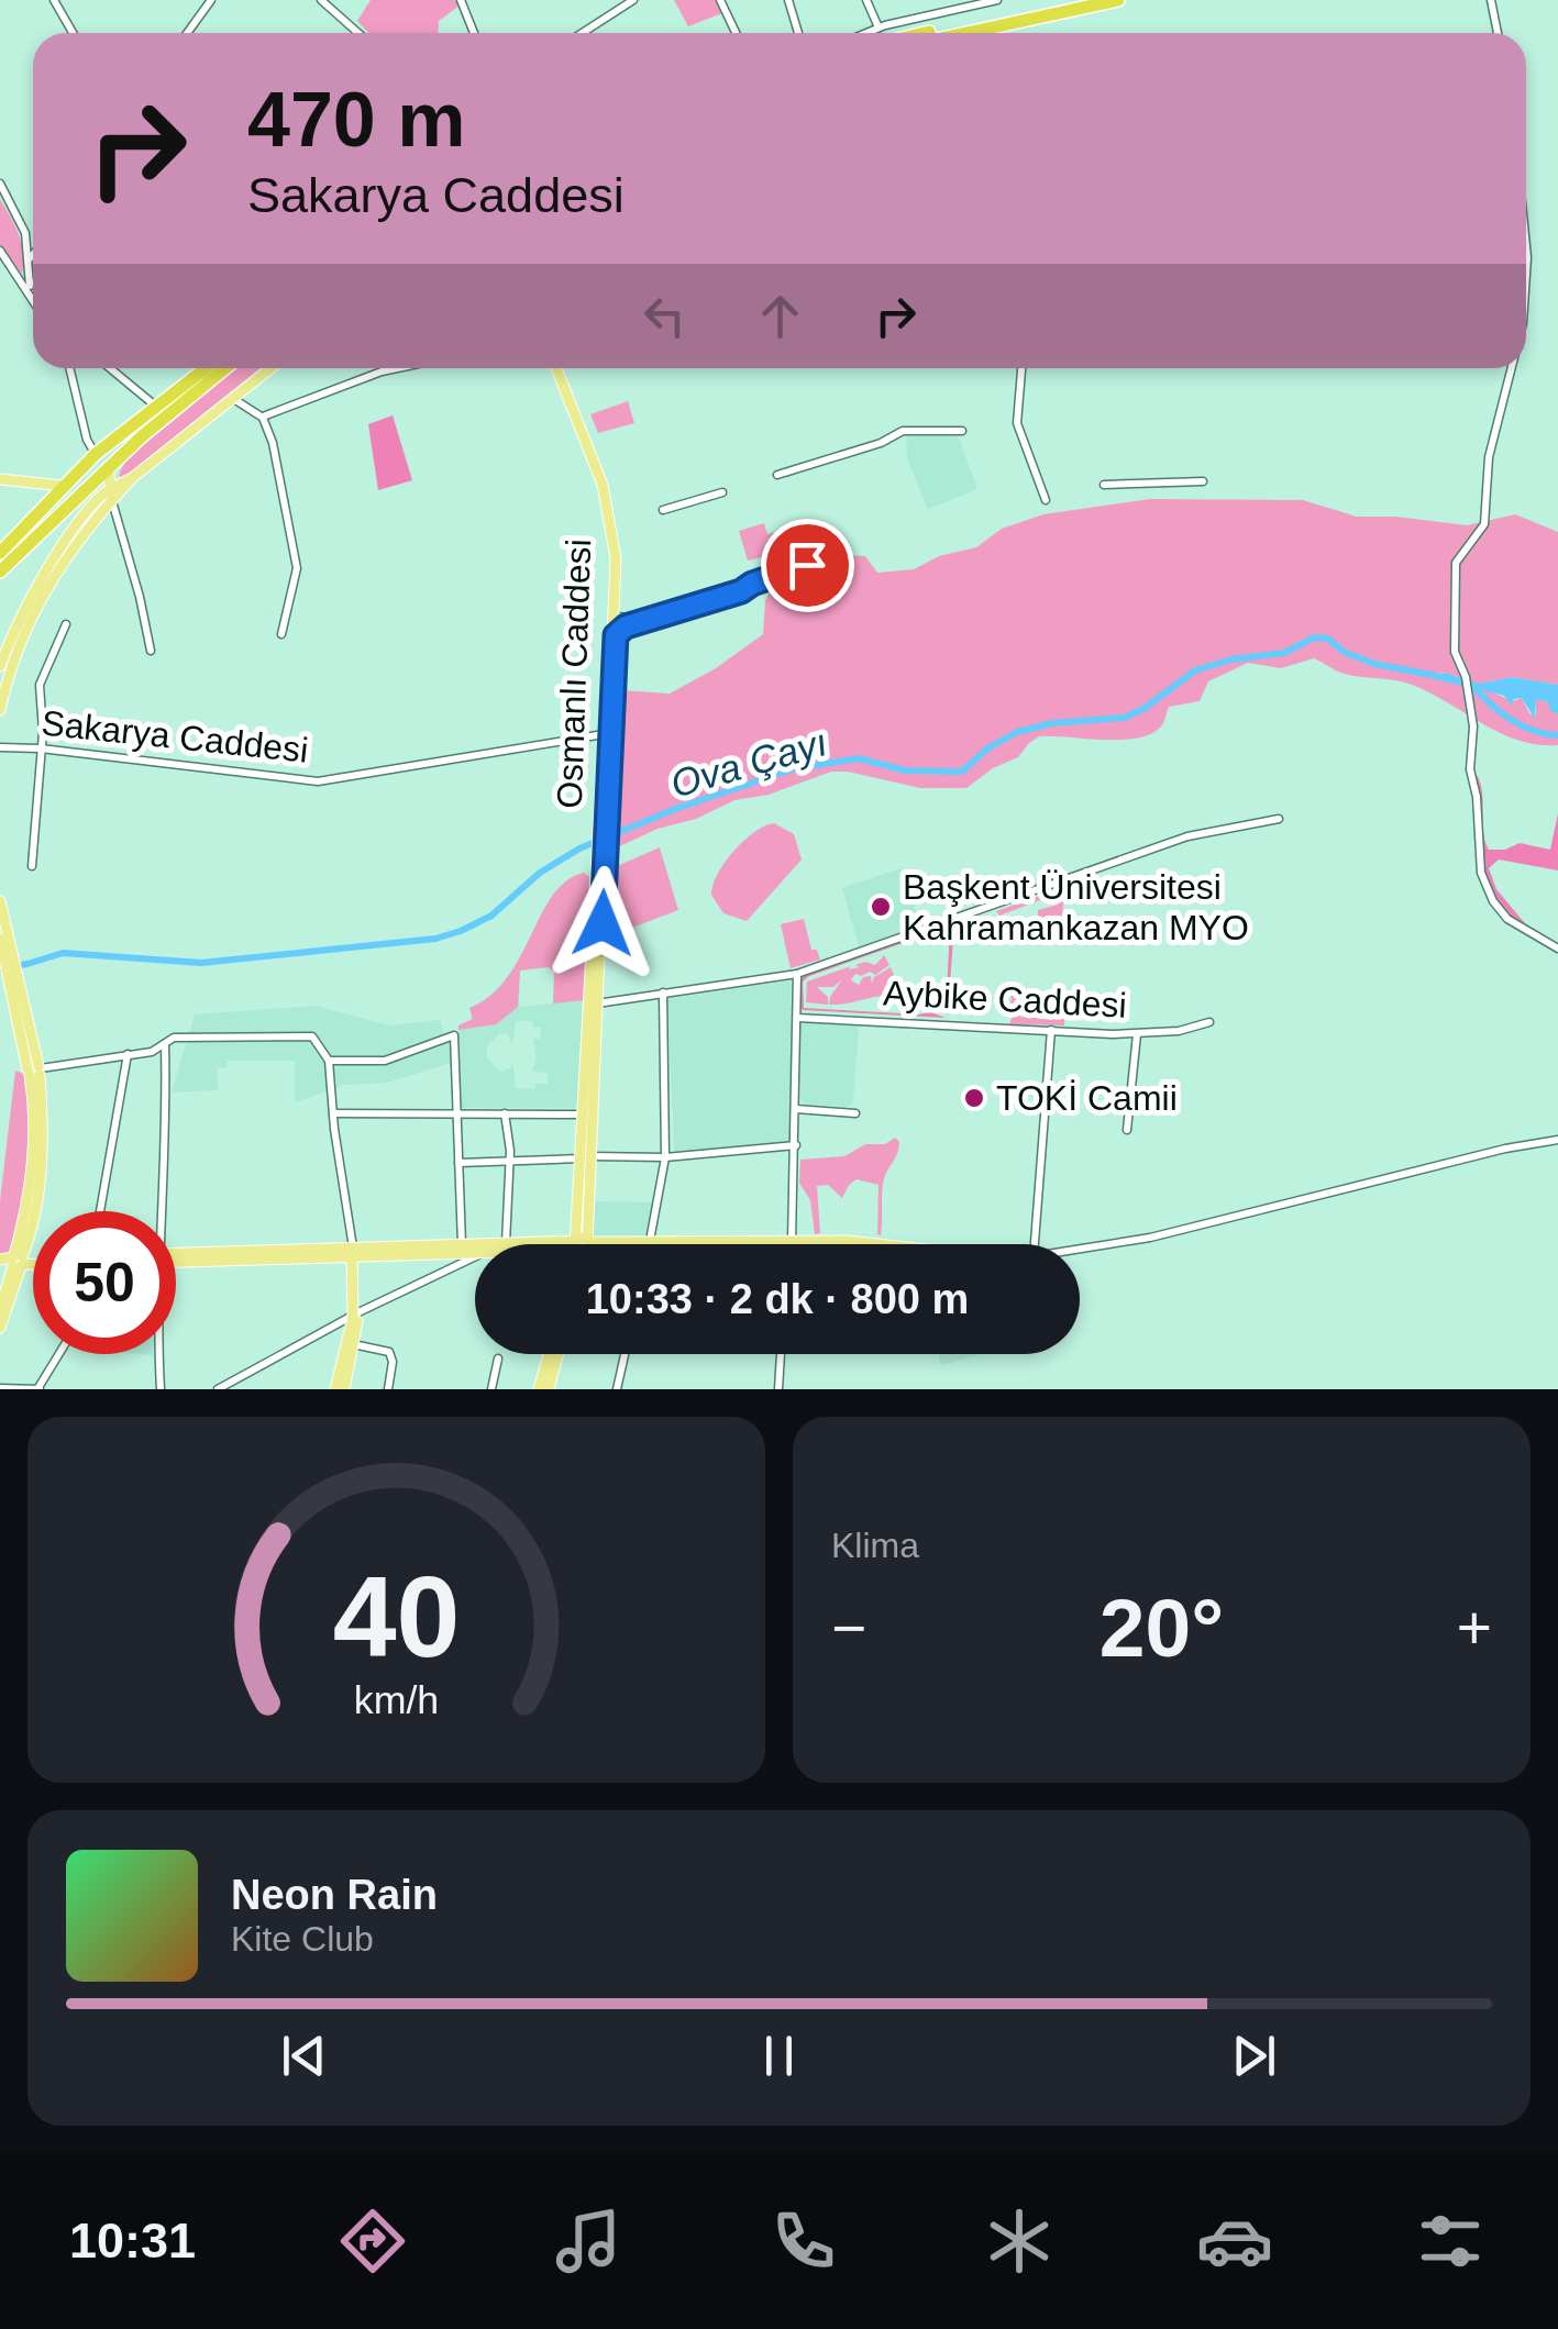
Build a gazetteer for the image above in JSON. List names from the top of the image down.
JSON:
{
  "streets": {
    "main road": ["Osmanlı Caddesi"],
    "street": ["Sakarya Caddesi", "Aybike Caddesi"]
  },
  "crossings": [
    ["Osmanlı Caddesi", "Sakarya Caddesi"]
  ],
  "water": ["Ova Çayı"],
  "places": ["Başkent Üniversitesi Kahramankazan MYO", "TOKİ Camii"],
  "page": {
    "turn": ["470 m", "Sakarya Caddesi"],
    "limit": "50",
    "trip": "10:33 · 2 dk · 800 m",
    "tile": "Klima",
    "heat": ["−", "20°", "+"],
    "song": ["Neon Rain", "Kite Club"],
    "tabs": "10:31",
    "gauge": ["40", "km/h"]
  }
}
